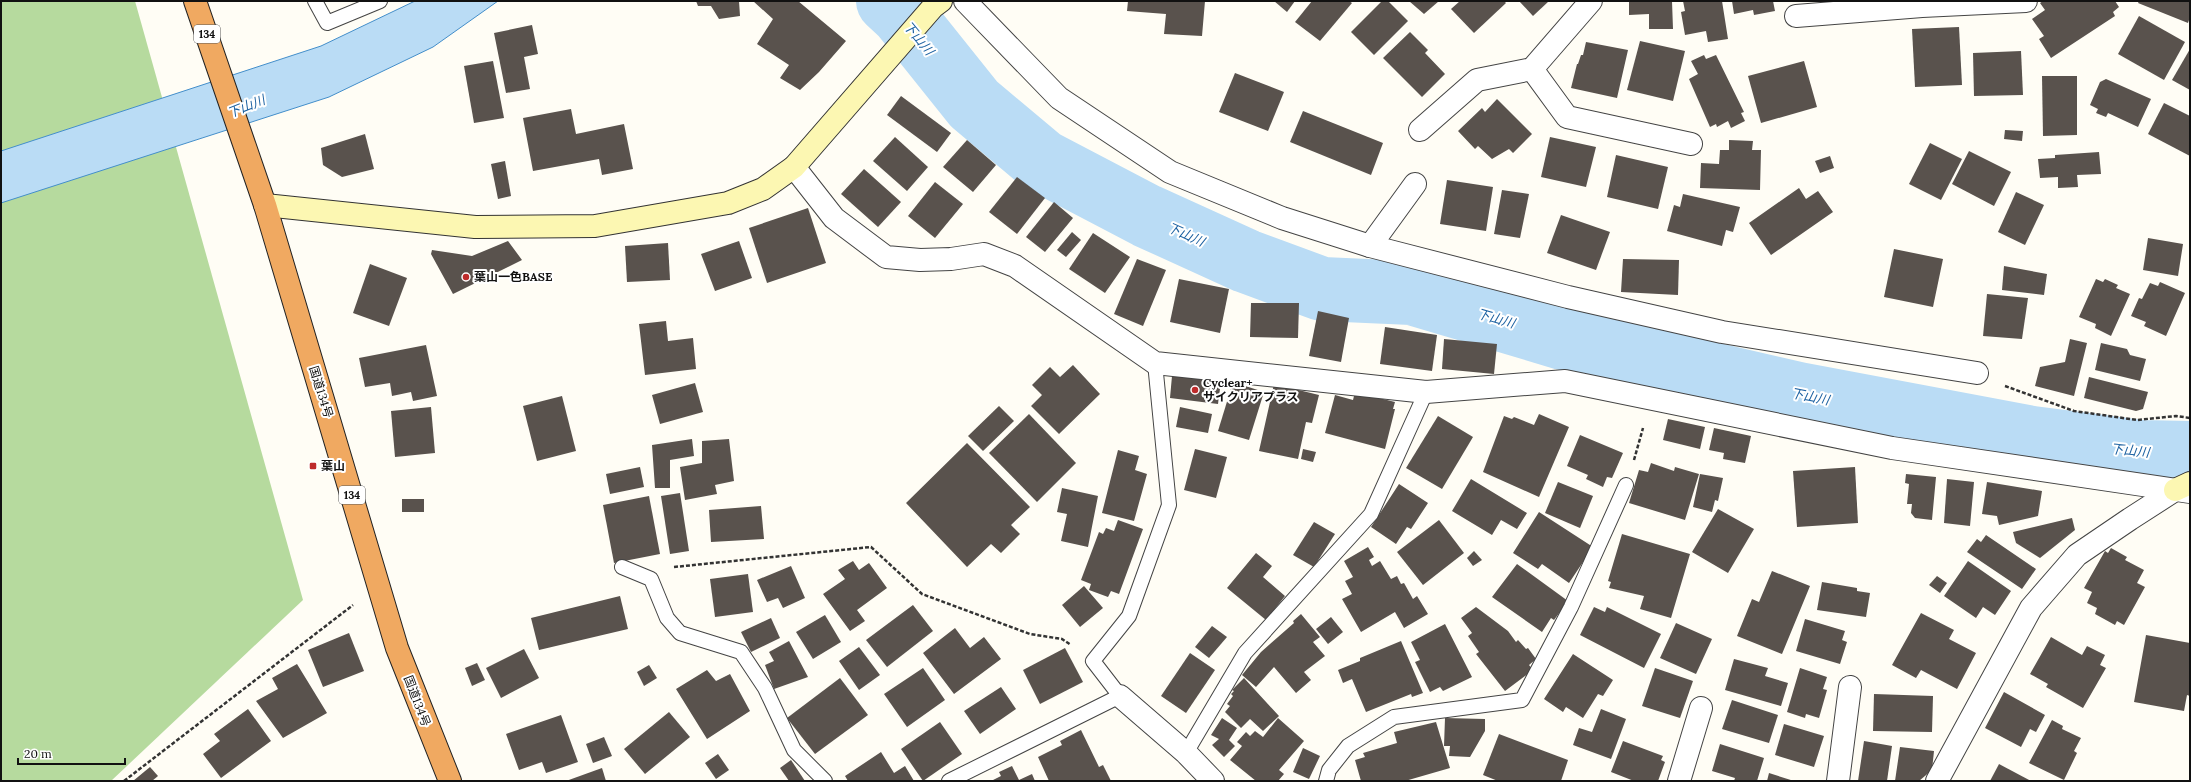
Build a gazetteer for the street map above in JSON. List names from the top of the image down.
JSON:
{
  "streets": {
    "highway": ["134", "国道134号"]
  },
  "water": ["下山川"],
  "places": {
    "other": ["葉山一色BASE", "Cyclear+ サイクリアプラス"],
    "transit": ["葉山"]
  },
  "scale_bar": "20 m"
}
